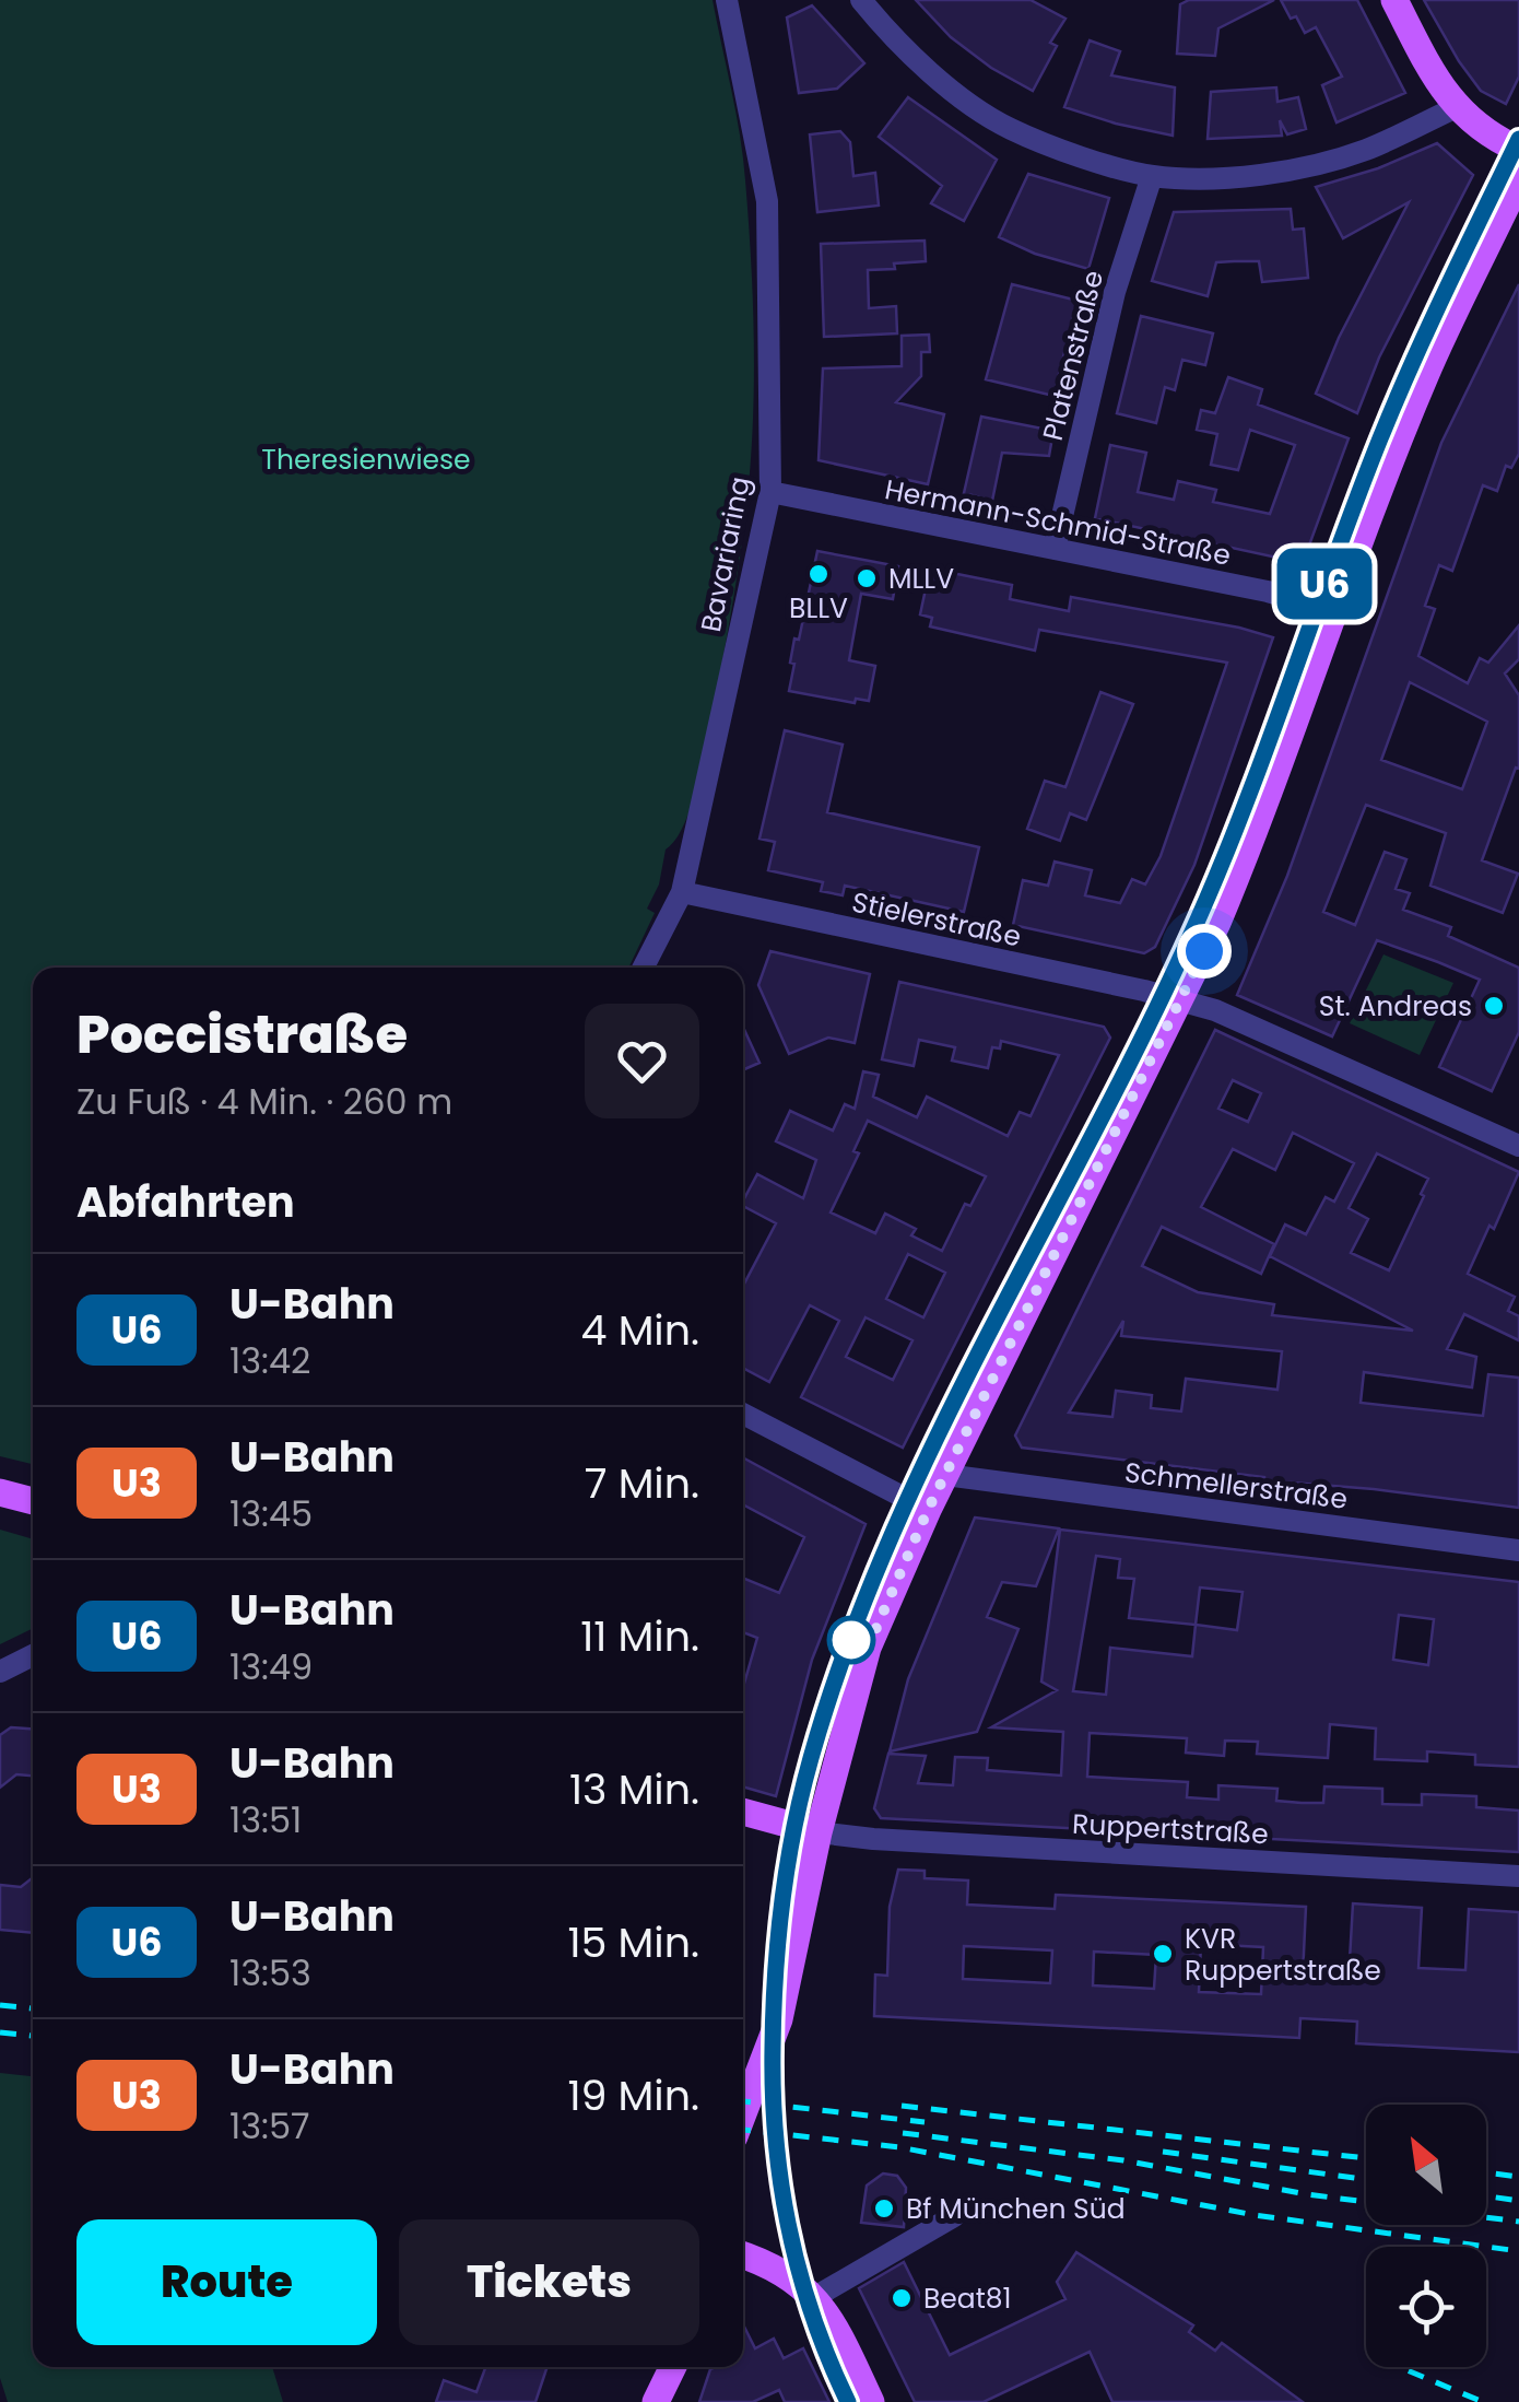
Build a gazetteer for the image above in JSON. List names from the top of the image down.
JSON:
{
  "streets": {
    "street": [
      "Platenstraße",
      "Hermann-Schmid-Straße",
      "Bavariaring",
      "Stielerstraße",
      "Schmellerstraße",
      "Ruppertstraße"
    ]
  },
  "crossings": [
    ["Platenstraße", "Hermann-Schmid-Straße"],
    ["Hermann-Schmid-Straße", "Bavariaring"],
    ["Bavariaring", "Stielerstraße"]
  ],
  "parks": ["Theresienwiese"],
  "places": [
    "BLLV",
    "MLLV",
    "St. Andreas",
    "KVR Ruppertstraße",
    "Bf München Süd",
    "Beat81"
  ],
  "lines": ["metro line U6"],
  "north": "top left",
  "page": {
    "on_map": "U6",
    "heading": [
      ["Poccistraße", "Zu Fuß · 4 Min. · 260 m"],
      "Abfahrten"
    ],
    "list": [
      {
        "mark": "U6",
        "name": "U-Bahn",
        "note": "13:42",
        "value": "4 Min."
      },
      {
        "mark": "U3",
        "name": "U-Bahn",
        "note": "13:45",
        "value": "7 Min."
      },
      {
        "mark": "U6",
        "name": "U-Bahn",
        "note": "13:49",
        "value": "11 Min."
      },
      {
        "mark": "U3",
        "name": "U-Bahn",
        "note": "13:51",
        "value": "13 Min."
      },
      {
        "mark": "U6",
        "name": "U-Bahn",
        "note": "13:53",
        "value": "15 Min."
      },
      {
        "mark": "U3",
        "name": "U-Bahn",
        "note": "13:57",
        "value": "19 Min."
      }
    ],
    "buttons": ["Route", "Tickets"]
  }
}
